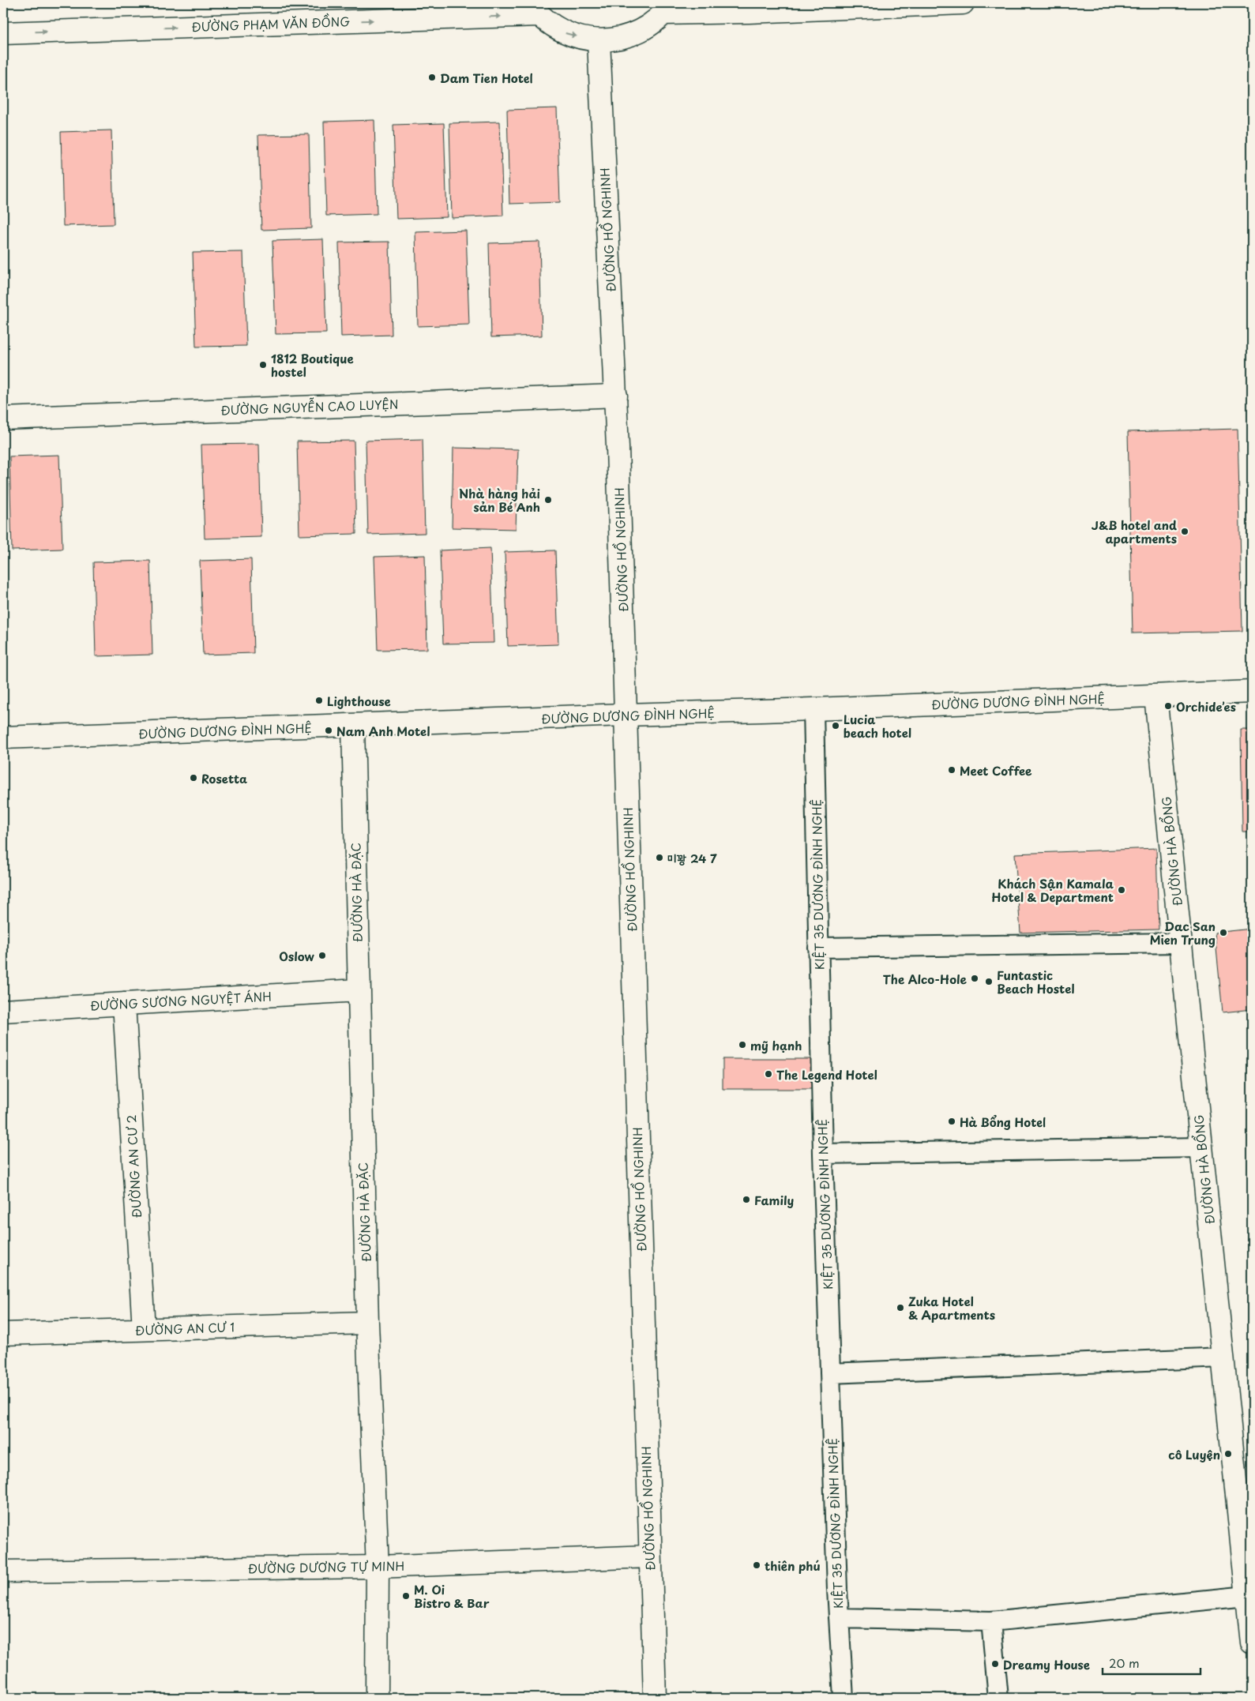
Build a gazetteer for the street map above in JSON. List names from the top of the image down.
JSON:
{
  "streets": {
    "street": [
      "ĐƯỜNG PHẠM VĂN ĐỒNG",
      "ĐƯỜNG HỒ NGHINH",
      "ĐƯỜNG NGUYỄN CAO LUYỆN",
      "ĐƯỜNG DƯƠNG ĐÌNH NGHỆ",
      "ĐƯỜNG HÀ BỔNG",
      "ĐƯỜNG HÀ ĐẶC",
      "ĐƯỜNG SƯƠNG NGUYỆT ÁNH",
      "ĐƯỜNG AN CƯ 2",
      "ĐƯỜNG AN CƯ 1",
      "ĐƯỜNG DƯƠNG TỰ MINH"
    ],
    "lane": ["KIỆT 35 DƯƠNG ĐÌNH NGHỆ"]
  },
  "crossings": [
    ["ĐƯỜNG HỒ NGHINH", "ĐƯỜNG NGUYỄN CAO LUYỆN"],
    ["ĐƯỜNG HỒ NGHINH", "ĐƯỜNG DƯƠNG ĐÌNH NGHỆ"],
    ["ĐƯỜNG HỒ NGHINH", "ĐƯỜNG DƯƠNG TỰ MINH"],
    ["ĐƯỜNG DƯƠNG ĐÌNH NGHỆ", "ĐƯỜNG HÀ BỔNG"],
    ["ĐƯỜNG DƯƠNG ĐÌNH NGHỆ", "KIỆT 35 DƯƠNG ĐÌNH NGHỆ"],
    ["ĐƯỜNG DƯƠNG ĐÌNH NGHỆ", "ĐƯỜNG HÀ ĐẶC"],
    ["ĐƯỜNG HÀ ĐẶC", "ĐƯỜNG SƯƠNG NGUYỆT ÁNH"],
    ["ĐƯỜNG HÀ ĐẶC", "ĐƯỜNG AN CƯ 1"],
    ["ĐƯỜNG HÀ ĐẶC", "ĐƯỜNG DƯƠNG TỰ MINH"],
    ["ĐƯỜNG SƯƠNG NGUYỆT ÁNH", "ĐƯỜNG AN CƯ 2"],
    ["ĐƯỜNG AN CƯ 2", "ĐƯỜNG AN CƯ 1"]
  ],
  "one_way": ["ĐƯỜNG PHẠM VĂN ĐỒNG"],
  "places": [
    "Dam Tien Hotel",
    "1812 Boutique hostel",
    "Nhà hàng hải sản Bé Anh",
    "J&B hotel and apartments",
    "Lighthouse",
    "Orchide’es",
    "Lucia beach hotel",
    "Nam Anh Motel",
    "Meet Coffee",
    "Rosetta",
    "미꽝 24 7",
    "Khách Sận Kamala Hotel & Department",
    "Dac San Mien Trung",
    "Oslow",
    "The Alco-Hole",
    "Funtastic Beach Hostel",
    "mỹ hạnh",
    "The Legend Hotel",
    "Hà Bổng Hotel",
    "Family",
    "Zuka Hotel & Apartments",
    "cô Luyện",
    "thiên phú",
    "M. Oi Bistro & Bar",
    "Dreamy House"
  ],
  "scale_bar": "20 m"
}
